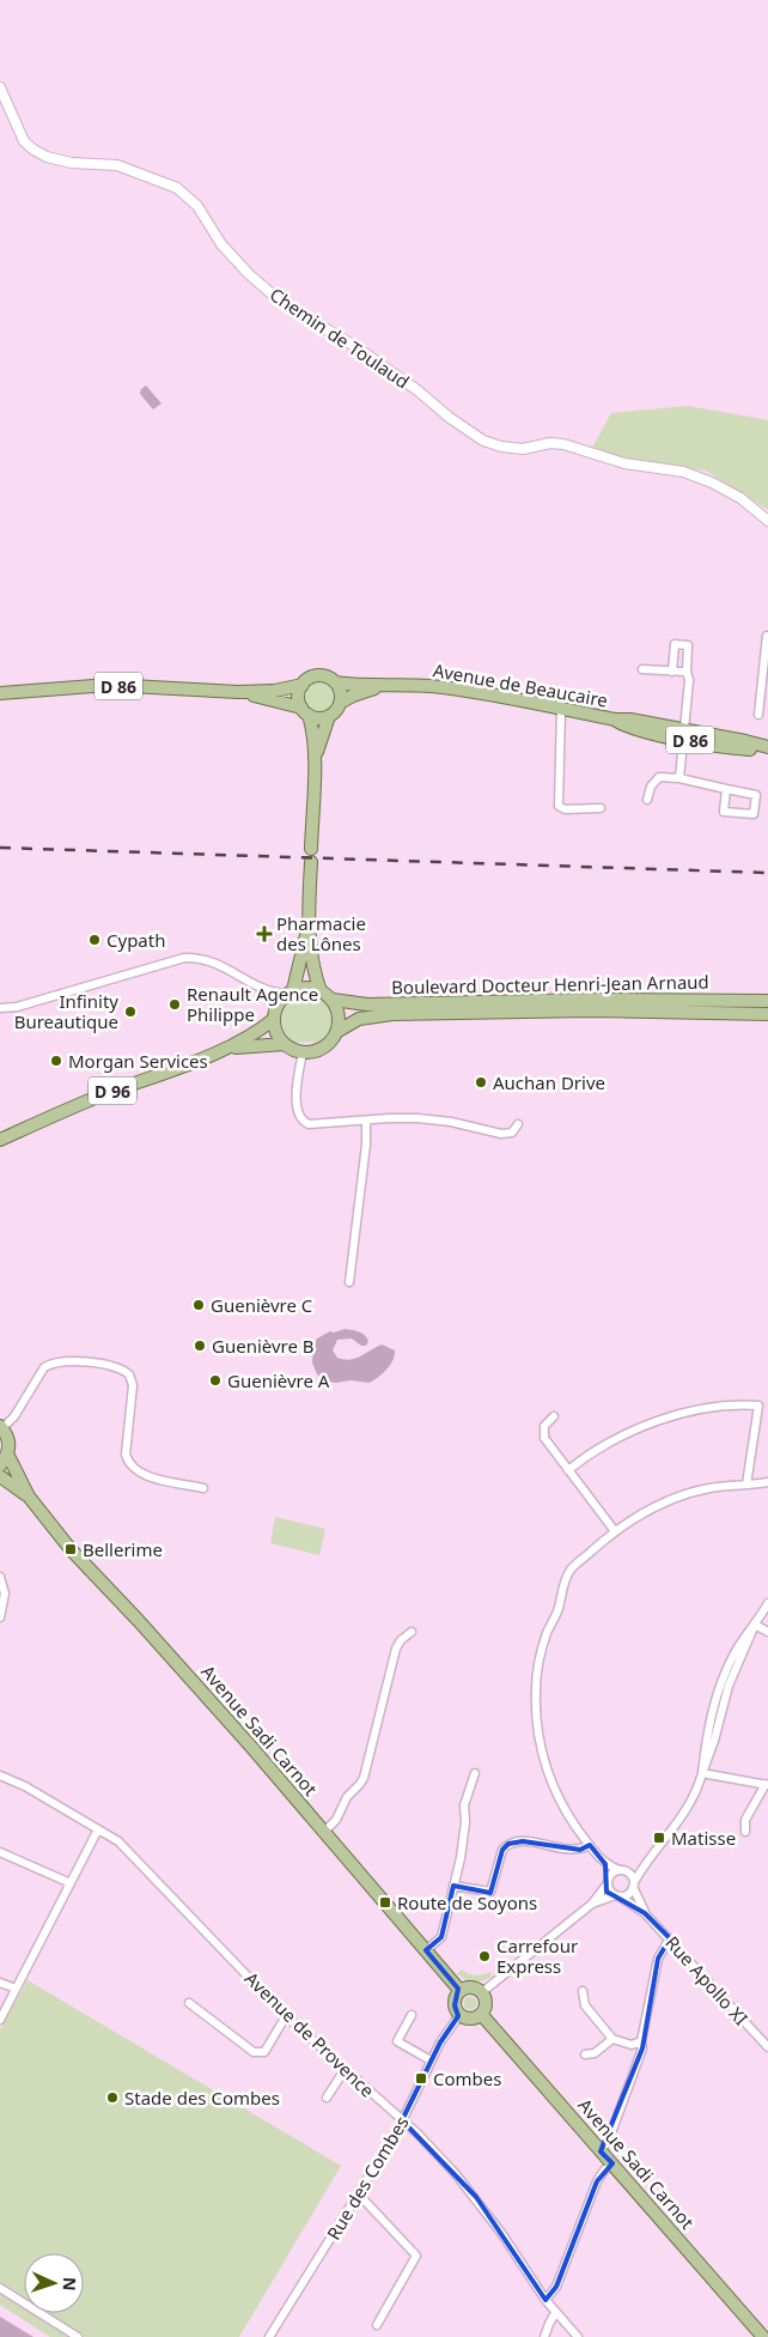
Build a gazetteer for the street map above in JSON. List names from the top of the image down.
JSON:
{
  "streets": {
    "main road": [
      "Avenue de Beaucaire",
      "D 86",
      "Boulevard Docteur Henri-Jean Arnaud",
      "D 96",
      "Avenue Sadi Carnot"
    ],
    "street": [
      "Chemin de Toulaud",
      "Rue Apollo XI",
      "Avenue de Provence",
      "Rue des Combes"
    ]
  },
  "crossings": [
    ["Avenue de Beaucaire", "D 86"],
    ["Boulevard Docteur Henri-Jean Arnaud", "D 96"],
    ["Avenue Sadi Carnot", "Rue des Combes"],
    ["Avenue de Provence", "Rue des Combes"]
  ],
  "places": {
    "health": ["Pharmacie des Lônes"],
    "other": [
      "Cypath",
      "Renault Agence Philippe",
      "Infinity Bureautique",
      "Morgan Services",
      "Auchan Drive",
      "Guenièvre C",
      "Guenièvre B",
      "Guenièvre A",
      "Carrefour Express",
      "Stade des Combes"
    ],
    "transit": [
      "Bellerime",
      "Matisse",
      "Route de Soyons",
      "Combes"
    ]
  },
  "north": "right"
}
